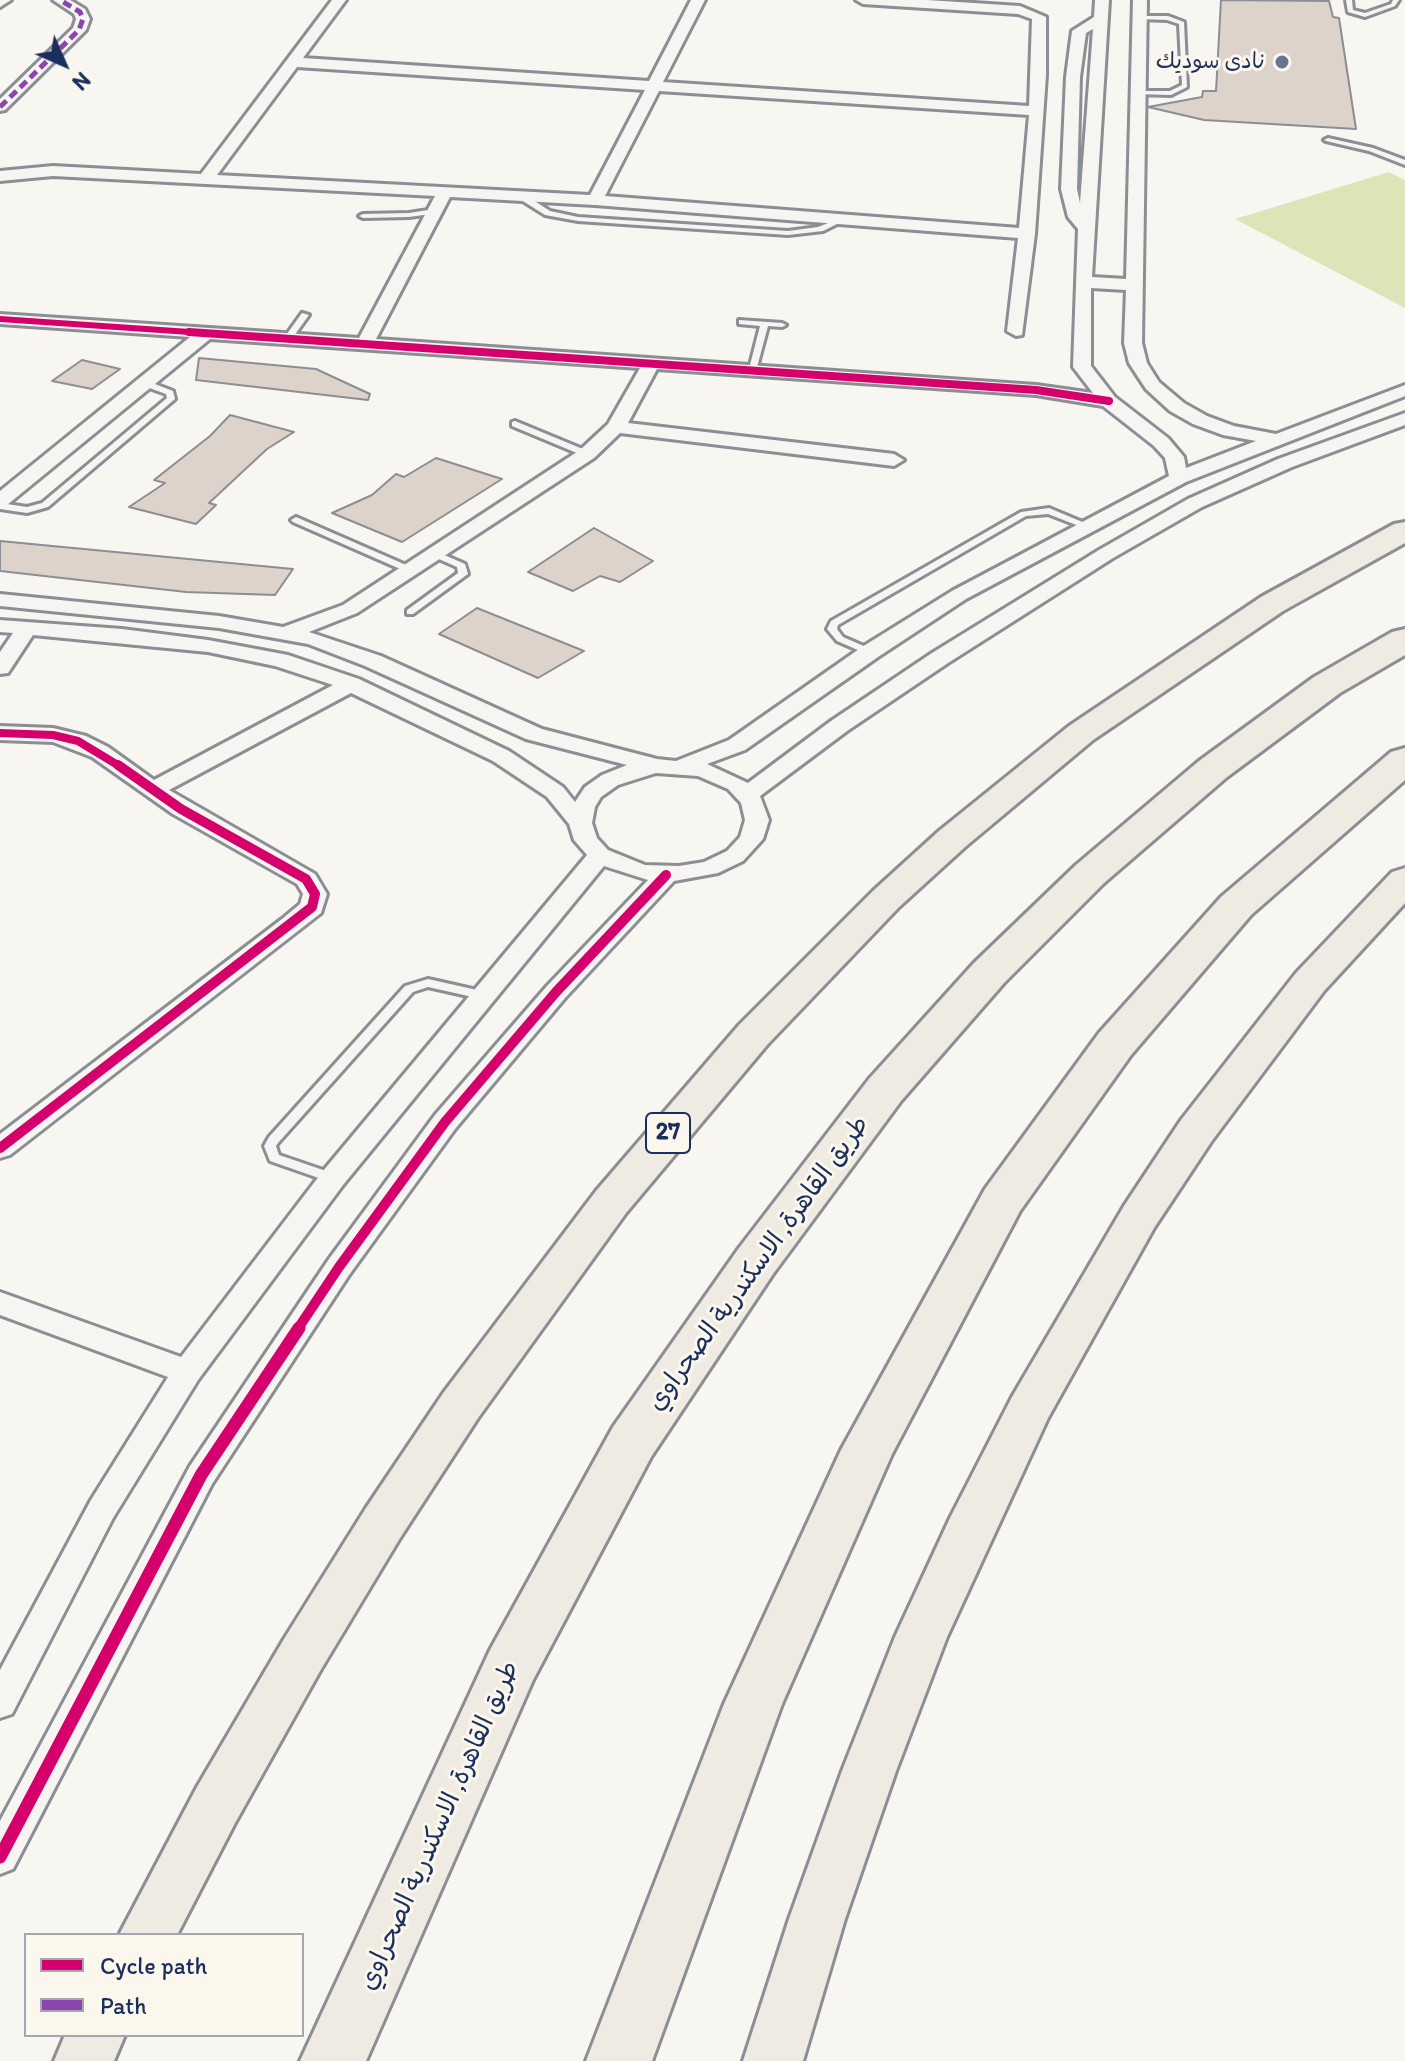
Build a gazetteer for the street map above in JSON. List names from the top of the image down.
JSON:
{
  "streets": {
    "highway": ["طريق القاهرة, الاسكندرية الصحراوي"],
    "main road": ["27"]
  },
  "places": ["نادى سوديك"],
  "legend": ["Cycle path", "Path"],
  "north": "bottom right"
}
